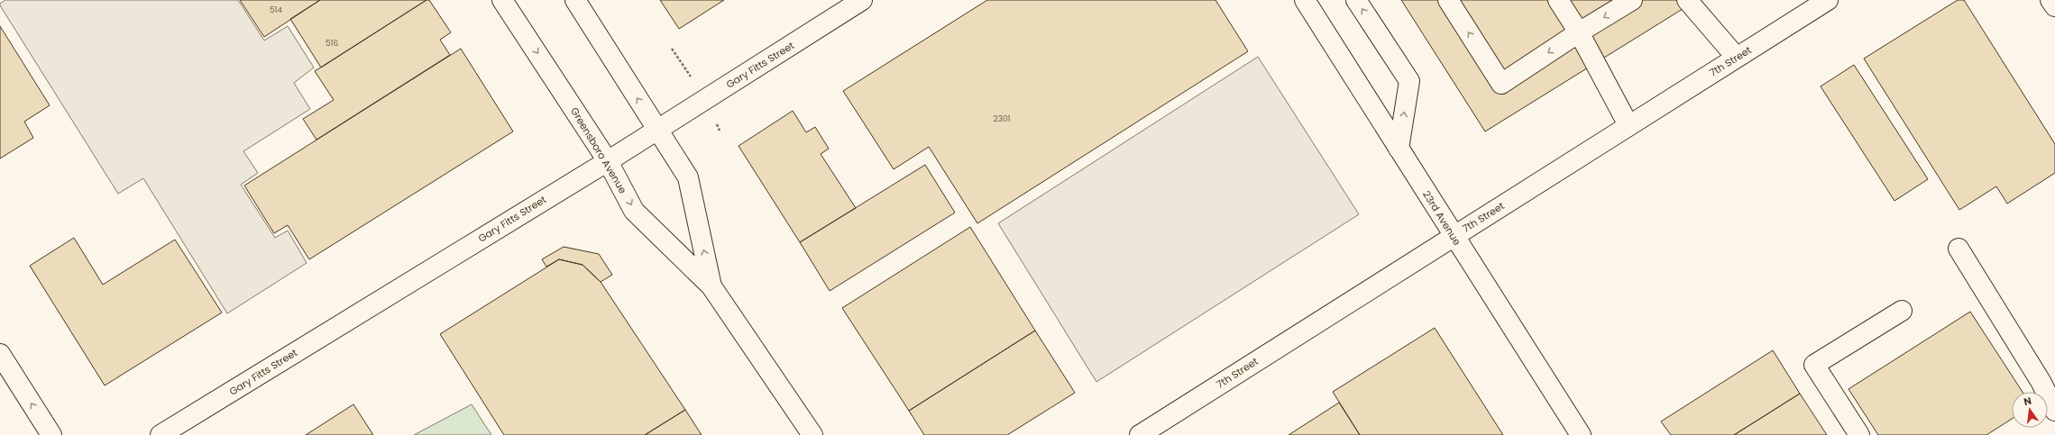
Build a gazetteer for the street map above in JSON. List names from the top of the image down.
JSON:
{
  "streets": {
    "main road": [
      "7th Street",
      "Gary Fitts Street",
      "Greensboro Avenue",
      "23rd Avenue"
    ]
  },
  "crossings": [
    ["7th Street", "23rd Avenue"],
    ["Gary Fitts Street", "Greensboro Avenue"]
  ],
  "house_numbers": ["514", "516", "2301"],
  "north": "top"
}
